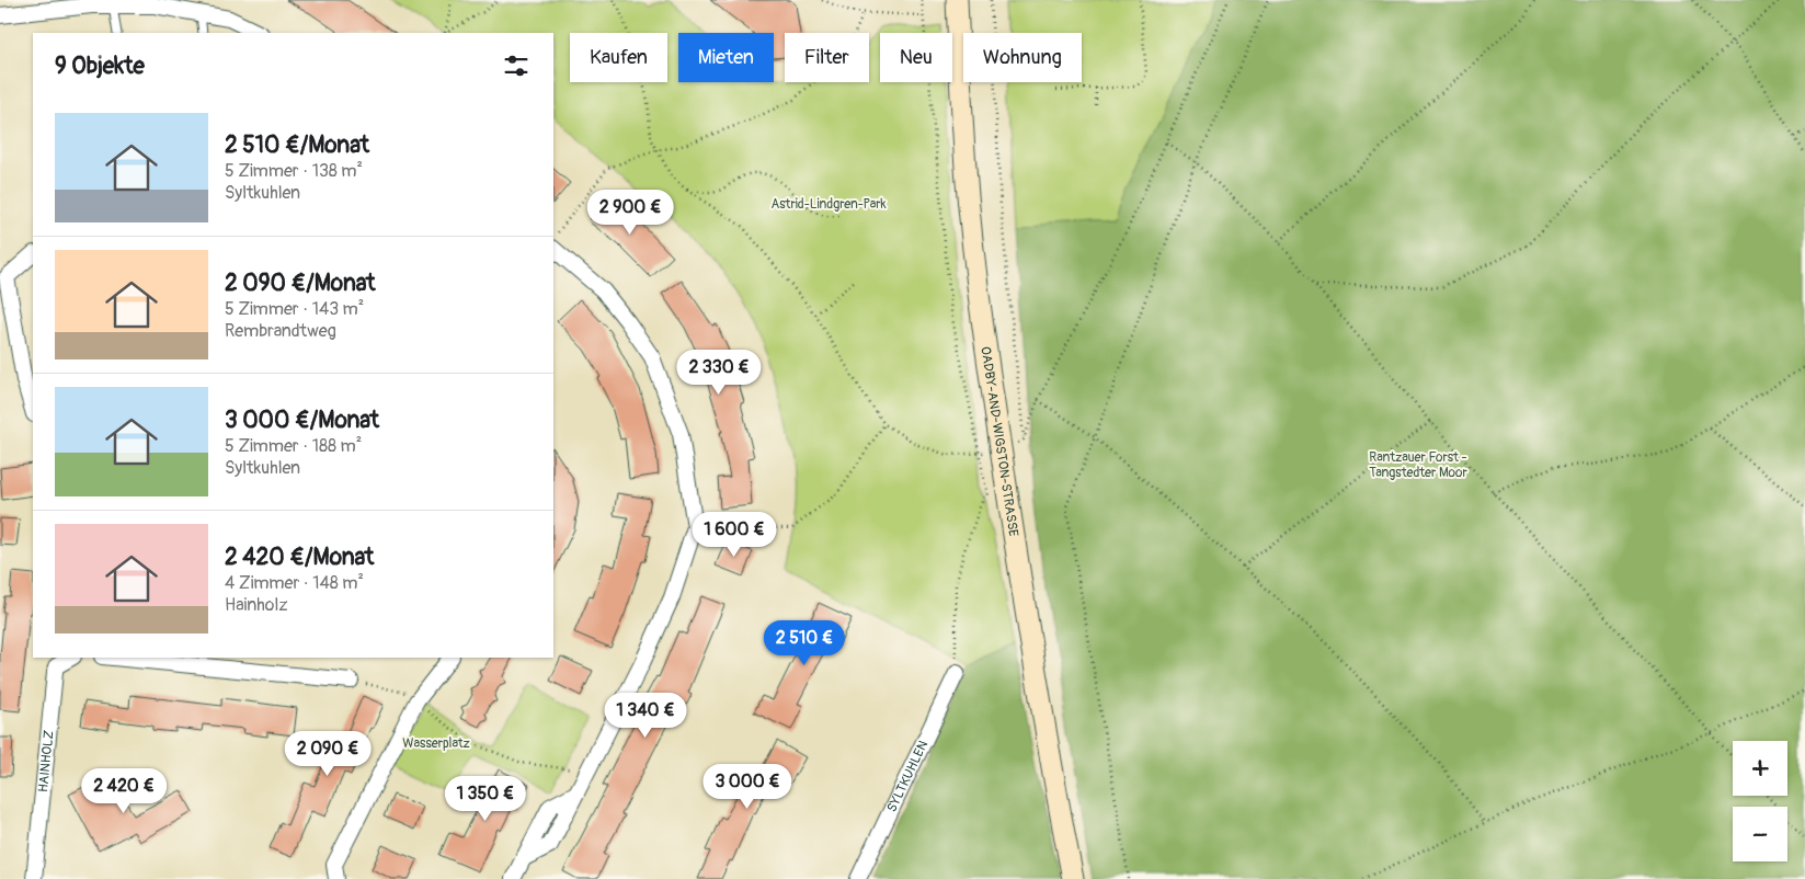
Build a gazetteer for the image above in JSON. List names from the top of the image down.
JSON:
{
  "streets": {
    "main road": ["OADBY-AND-WIGSTON-STRASSE"],
    "street": ["HAINHOLZ", "SYLTKUHLEN"]
  },
  "parks": ["Astrid-Lindgren-Park", "Rantzauer Forst - Tangstedter Moor", "Wasserplatz"],
  "page": {
    "chip": [
      "Kaufen",
      "Mieten",
      "Filter",
      "Neu",
      "Wohnung"
    ],
    "heading": "9 Objekte",
    "list": [
      {
        "name": "2 510 €/Monat",
        "note": "5 Zimmer · 138 m² · Syltkuhlen"
      },
      {
        "name": "2 090 €/Monat",
        "note": "5 Zimmer · 143 m² · Rembrandtweg"
      },
      {
        "name": "3 000 €/Monat",
        "note": "5 Zimmer · 188 m² · Syltkuhlen"
      },
      {
        "name": "2 420 €/Monat",
        "note": "4 Zimmer · 148 m² · Hainholz"
      }
    ],
    "price": [
      "2 900 €",
      "2 330 €",
      "1 600 €",
      "2 510 €",
      "1 340 €",
      "2 090 €",
      "3 000 €",
      "2 420 €",
      "1 350 €"
    ],
    "map_buttons": ["+", "−"]
  }
}
